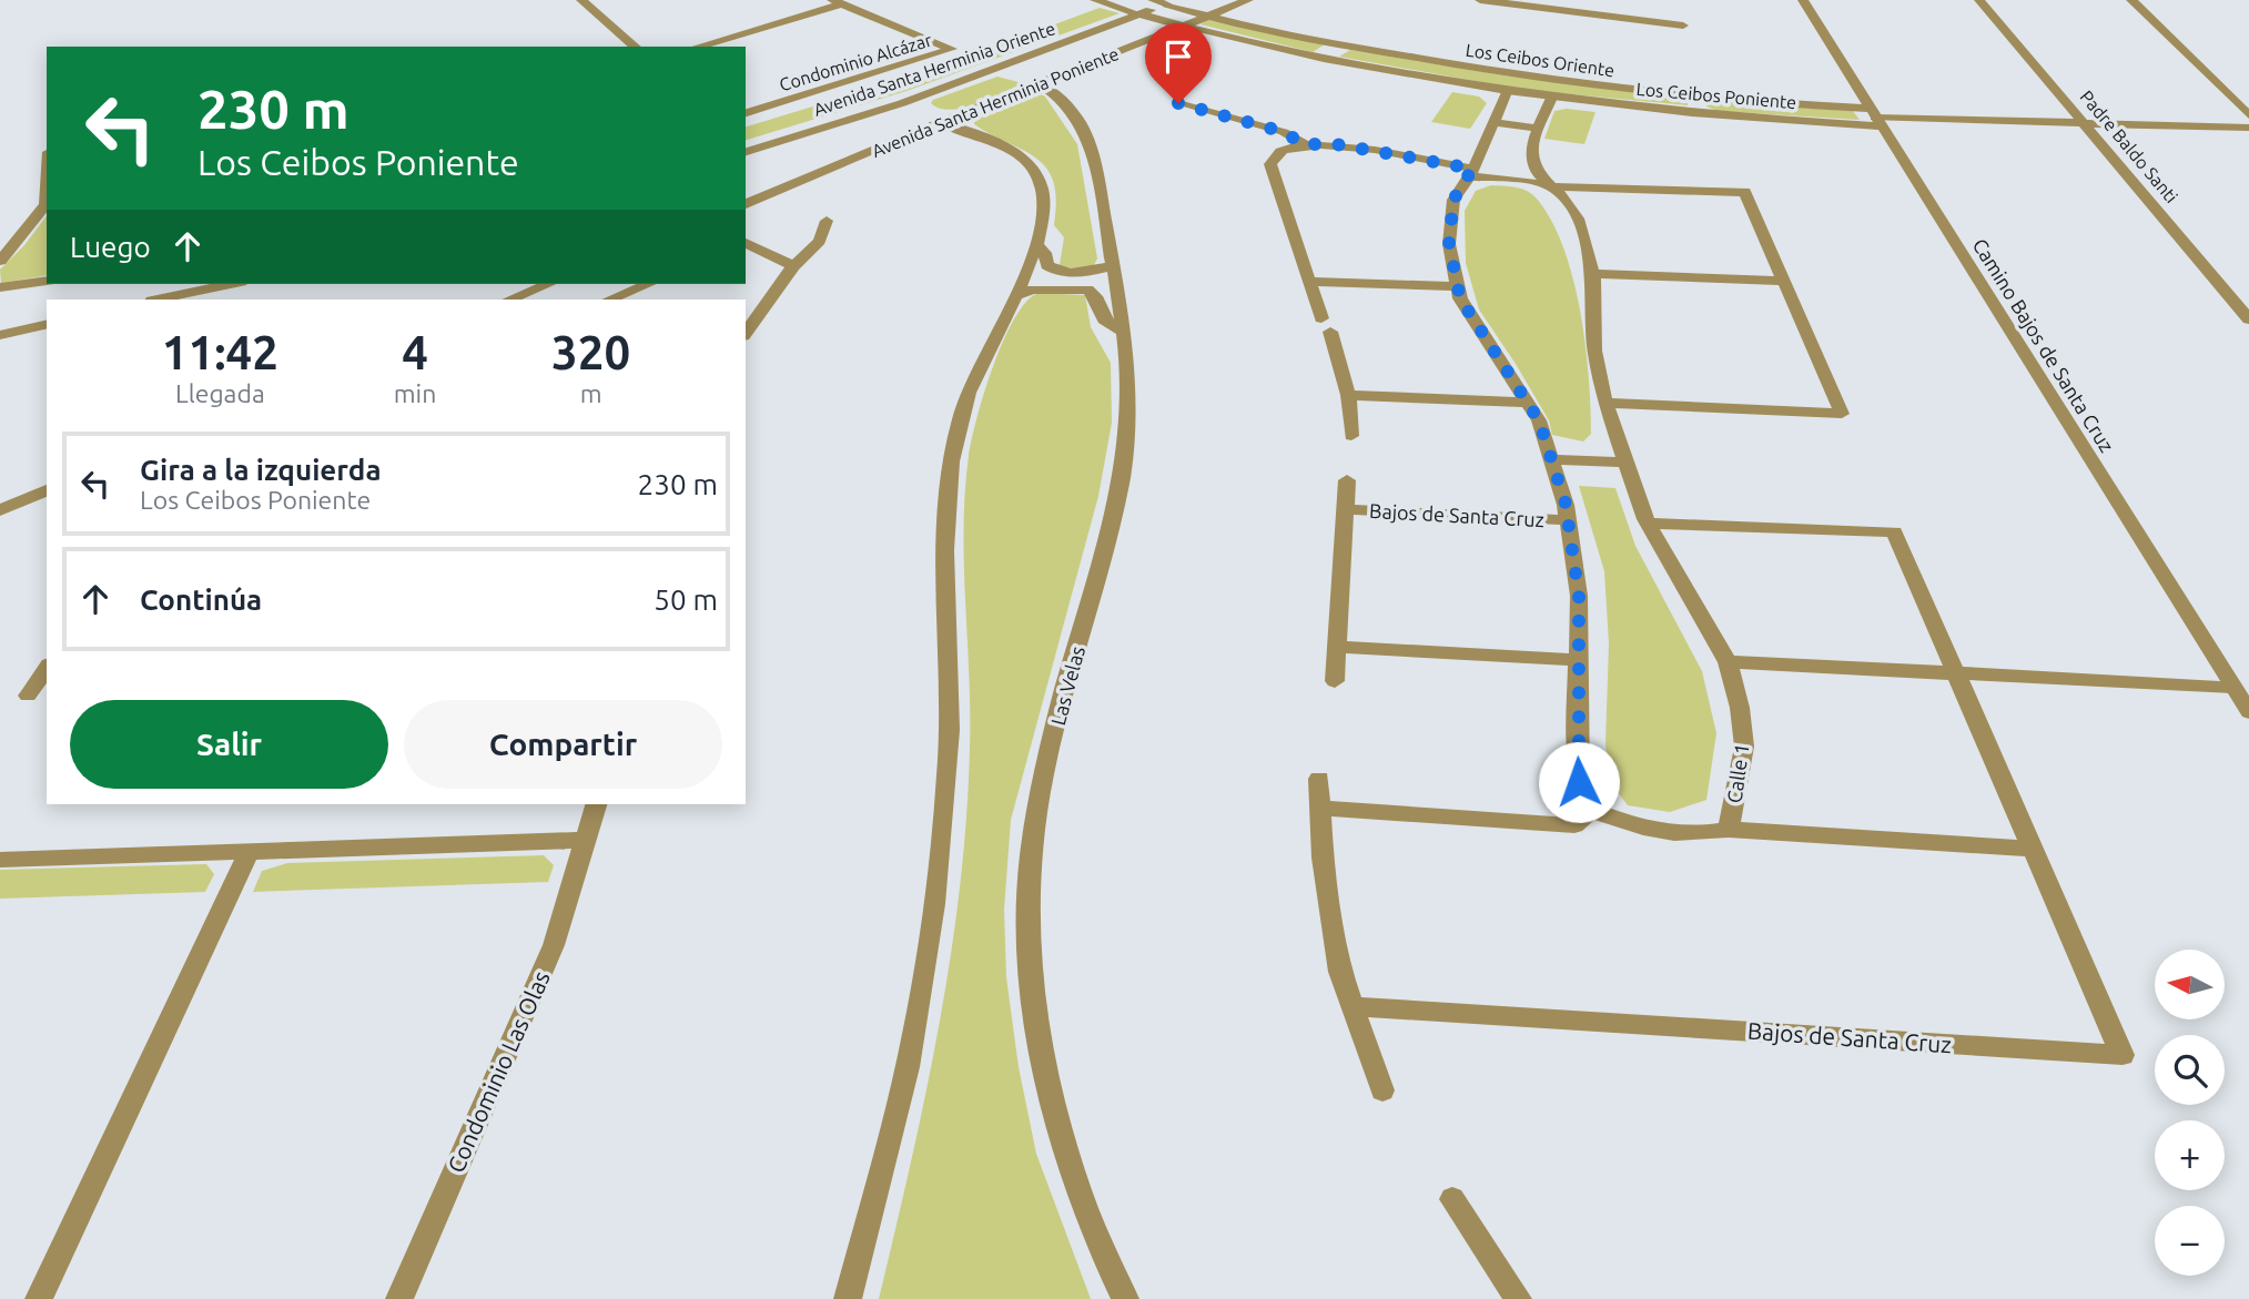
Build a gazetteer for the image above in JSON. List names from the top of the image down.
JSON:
{
  "streets": {
    "street": [
      "Los Ceibos Oriente",
      "Condominio Alcázar",
      "Avenida Santa Herminia Oriente",
      "Los Ceibos Poniente",
      "Avenida Santa Herminia Poniente",
      "Padre Baldo Santi",
      "Camino Bajos de Santa Cruz",
      "Bajos de Santa Cruz",
      "Las Velas",
      "Calle 1",
      "Condominio Las Olas"
    ]
  },
  "crossings": [
    ["Los Ceibos Oriente", "Avenida Santa Herminia Oriente"],
    ["Los Ceibos Oriente", "Los Ceibos Poniente"],
    ["Los Ceibos Oriente", "Avenida Santa Herminia Poniente"],
    ["Los Ceibos Oriente", "Camino Bajos de Santa Cruz"],
    ["Avenida Santa Herminia Oriente", "Los Ceibos Poniente"],
    ["Avenida Santa Herminia Oriente", "Las Velas"],
    ["Los Ceibos Poniente", "Avenida Santa Herminia Poniente"],
    ["Los Ceibos Poniente", "Camino Bajos de Santa Cruz"],
    ["Los Ceibos Poniente", "Calle 1"],
    ["Avenida Santa Herminia Poniente", "Las Velas"],
    ["Bajos de Santa Cruz", "Calle 1"]
  ],
  "north": "left",
  "page": {
    "turn": ["230 m", "Los Ceibos Poniente"],
    "then": "Luego",
    "eta": [
      "11:42",
      "Llegada",
      "4",
      "min",
      "320",
      "m"
    ],
    "list": [
      {
        "name": "Gira a la izquierda",
        "note": "Los Ceibos Poniente",
        "value": "230 m"
      },
      {
        "name": "Continúa",
        "value": "50 m"
      }
    ],
    "buttons": ["Salir", "Compartir"],
    "map_buttons": ["+", "−"]
  }
}
